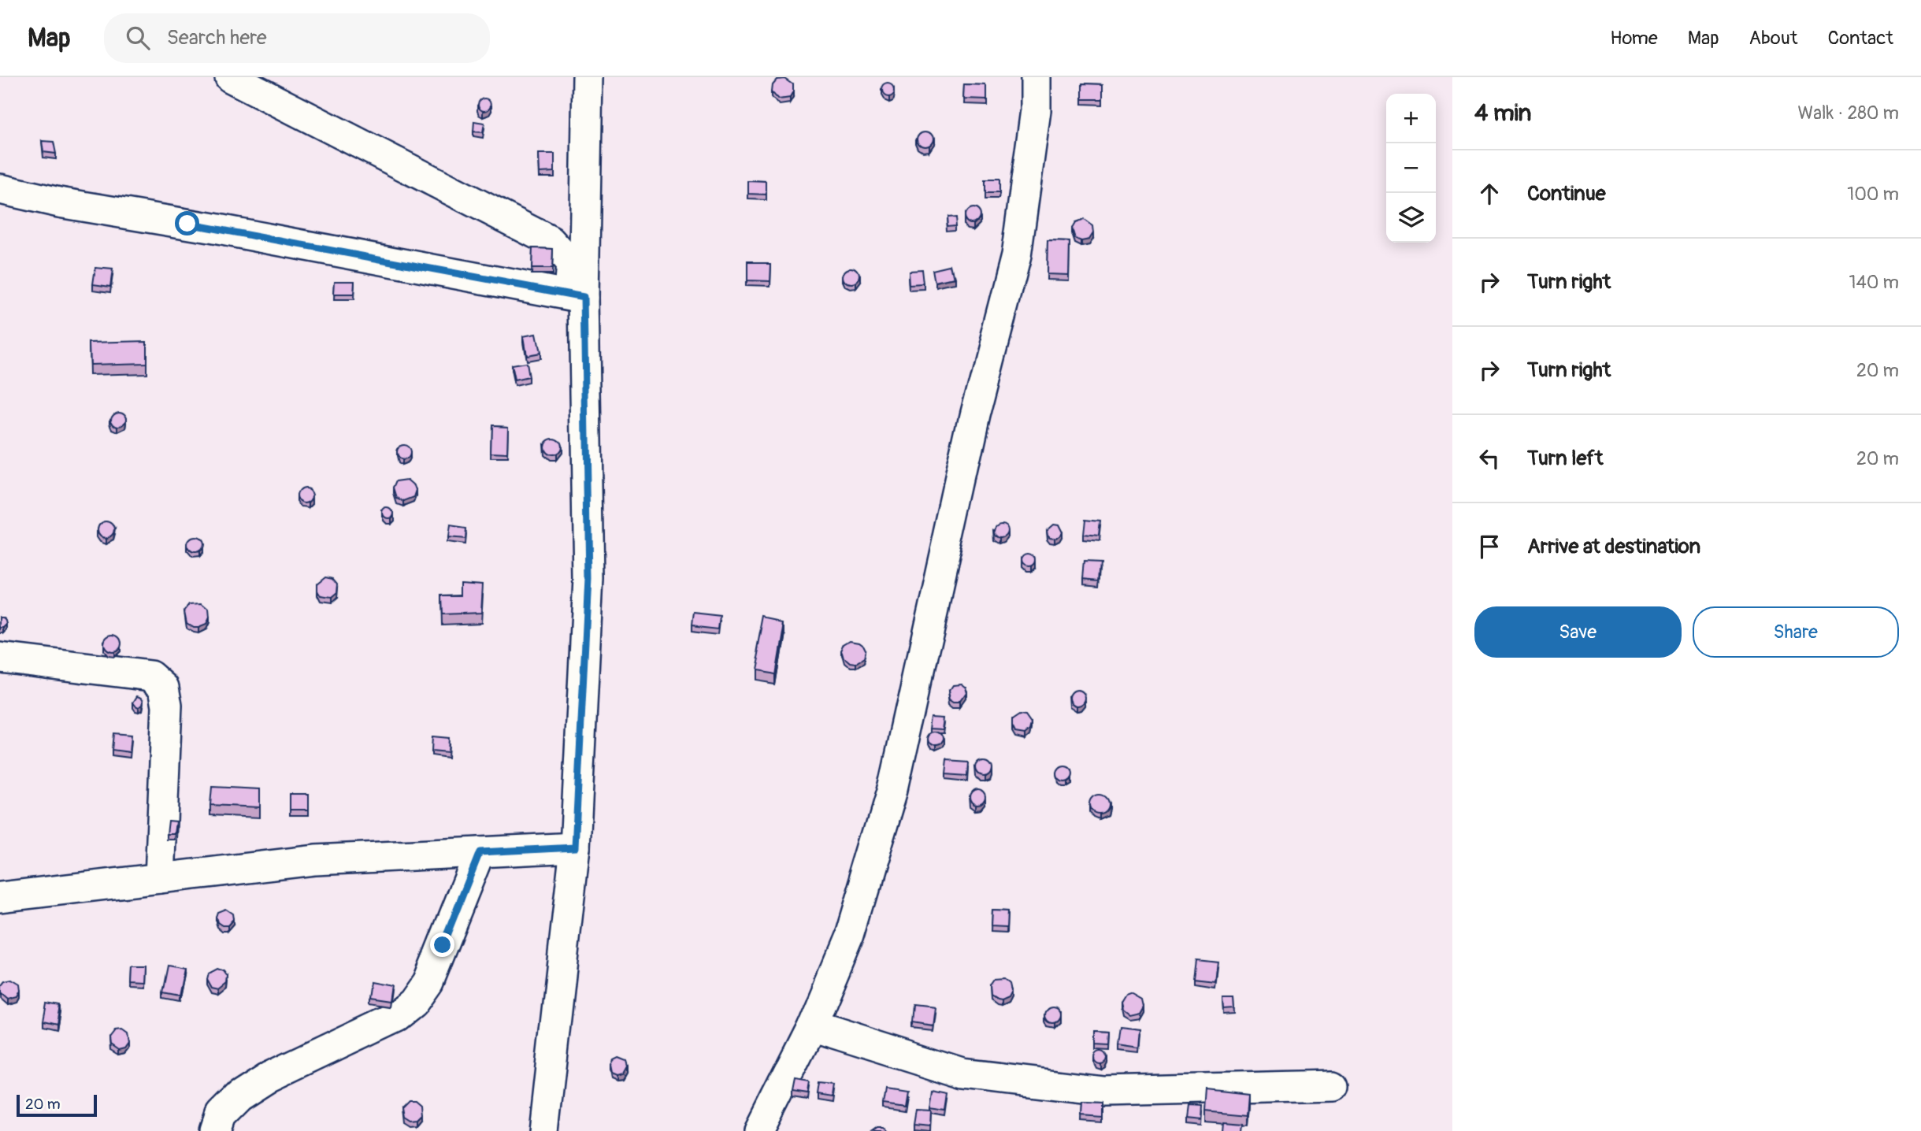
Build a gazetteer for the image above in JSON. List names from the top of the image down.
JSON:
{
  "scale_bar": "20 m",
  "page": {
    "header": "Map",
    "search": "Search here",
    "nav": [
      "Home",
      "Map",
      "About",
      "Contact"
    ],
    "heading": ["4 min", "Walk · 280 m"],
    "map_buttons": ["+", "−"],
    "list": [
      ["Continue", "100 m"],
      ["Turn right", "140 m"],
      ["Turn right", "20 m"],
      ["Turn left", "20 m"],
      "Arrive at destination"
    ],
    "buttons": ["Save", "Share"],
    "scale": "20 m"
  }
}
